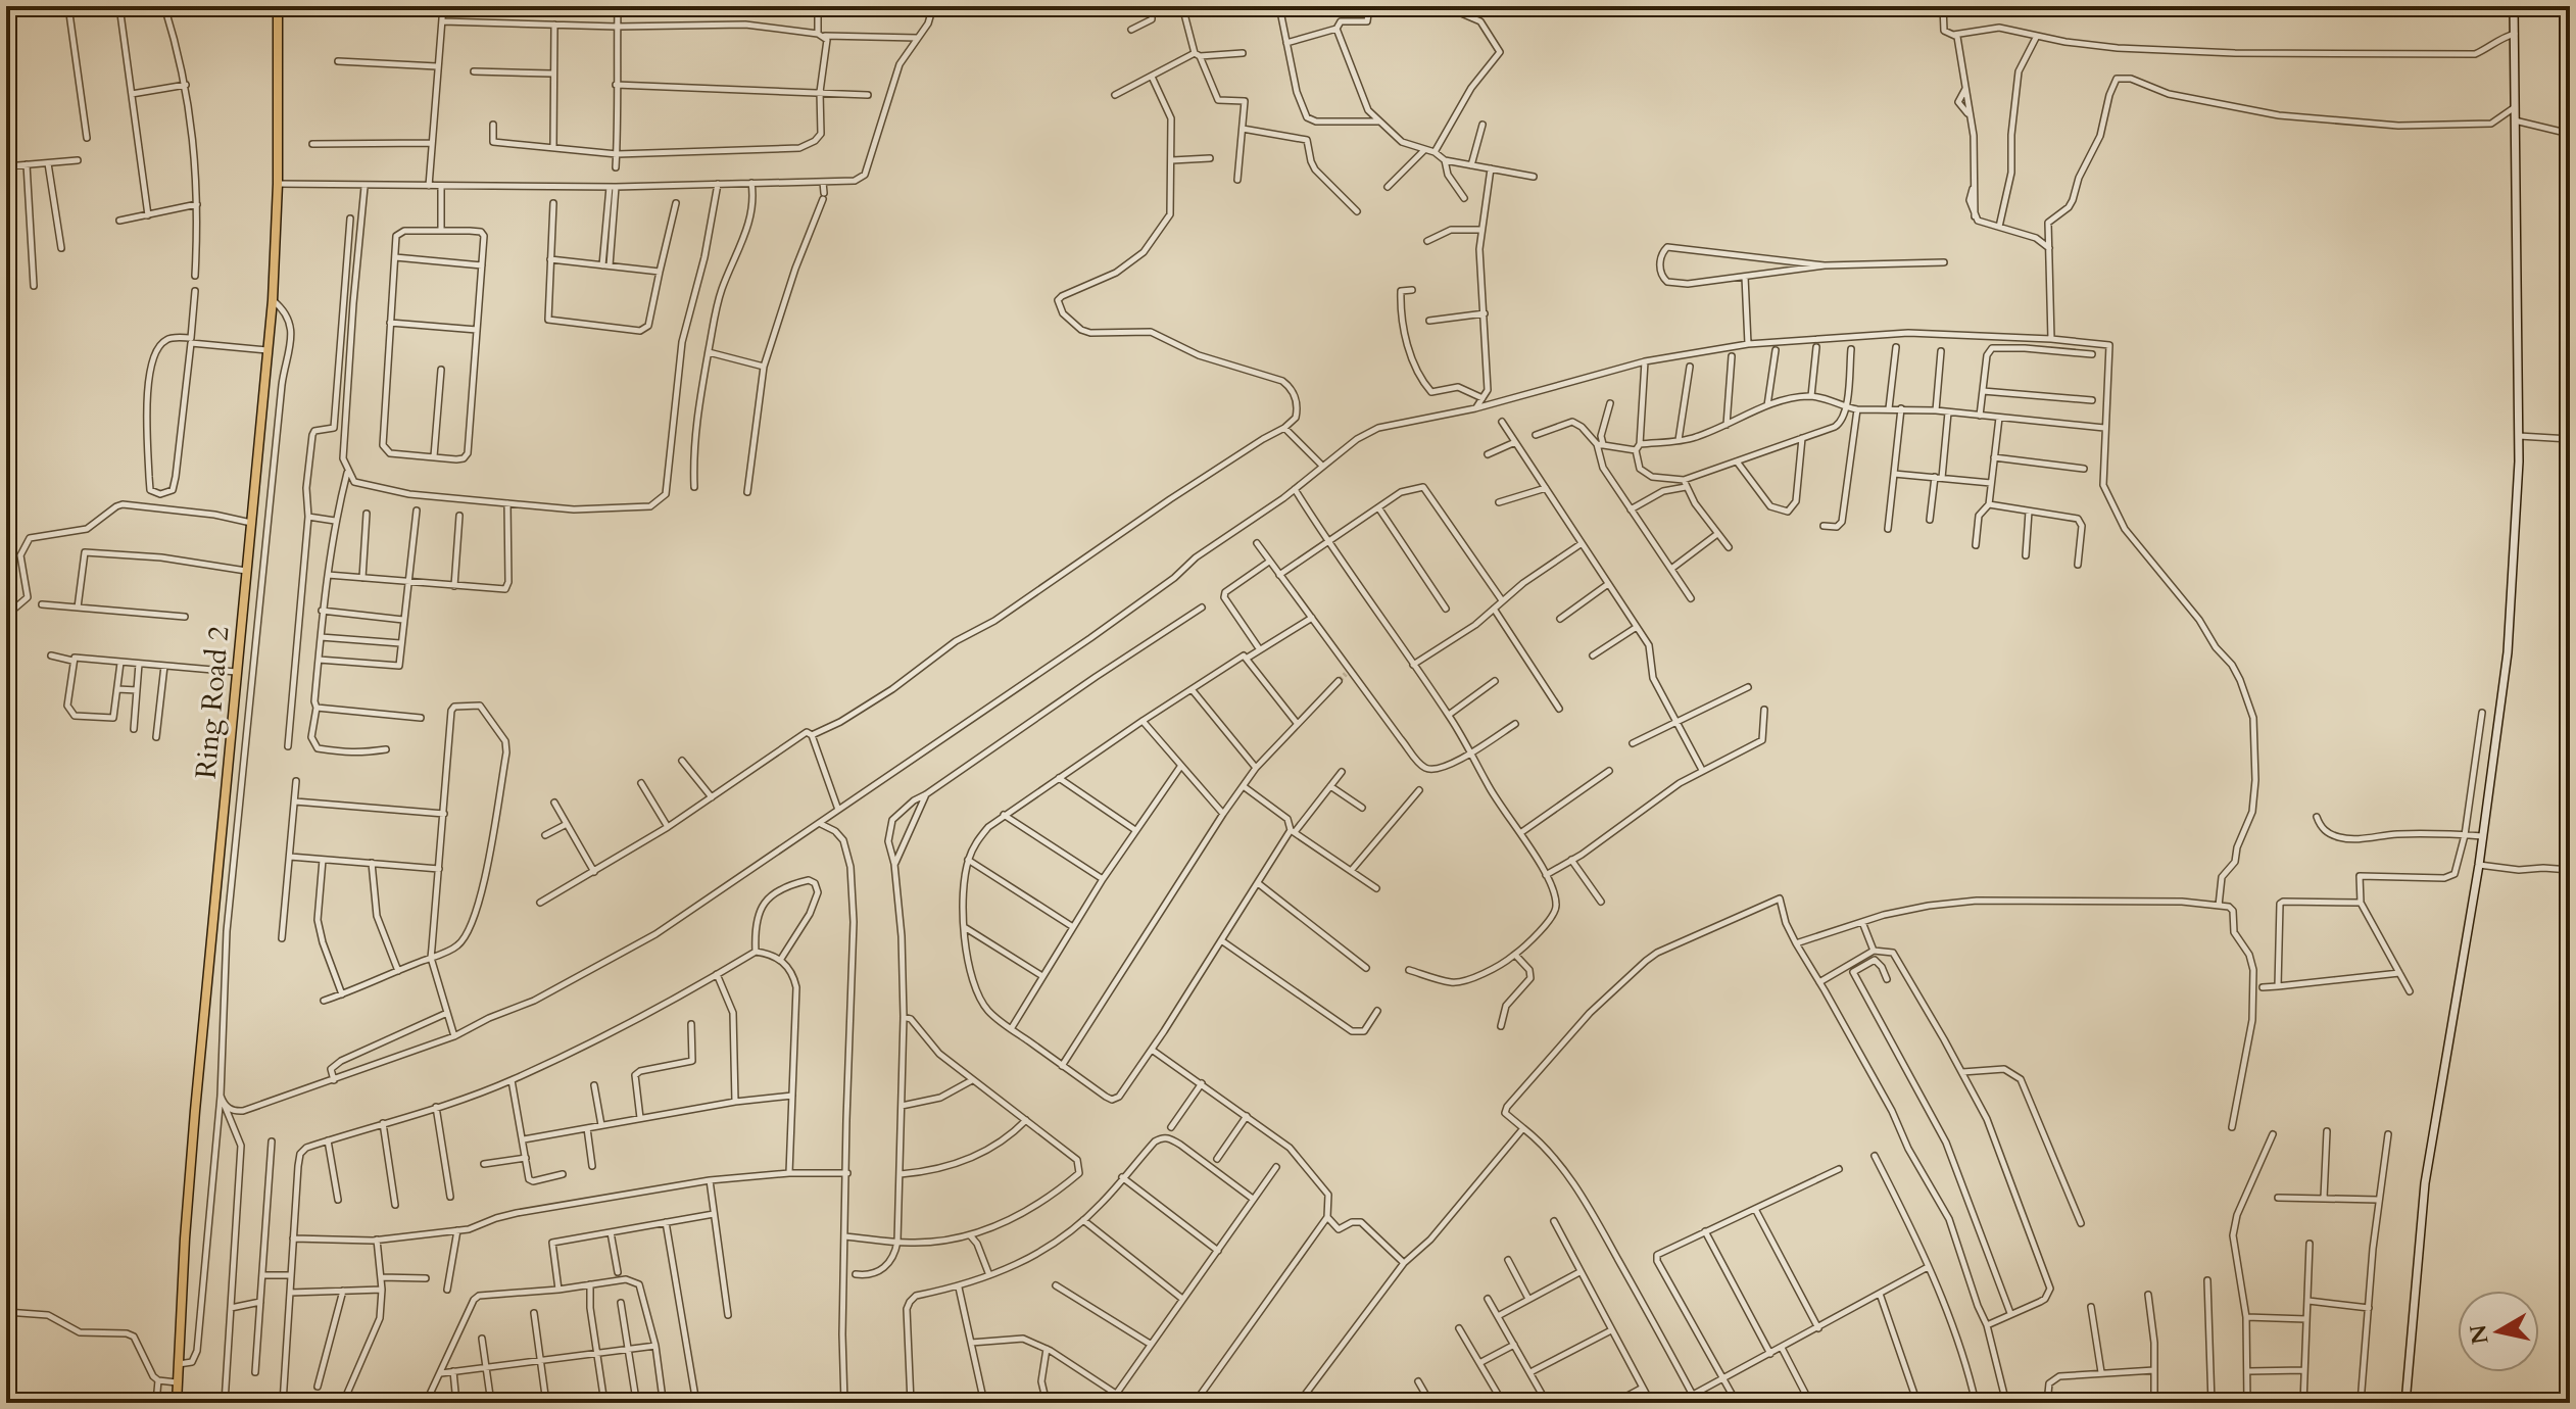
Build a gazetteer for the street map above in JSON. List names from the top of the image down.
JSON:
{
  "streets": {
    "main road": ["Ring Road 2"]
  },
  "north": "left"
}
